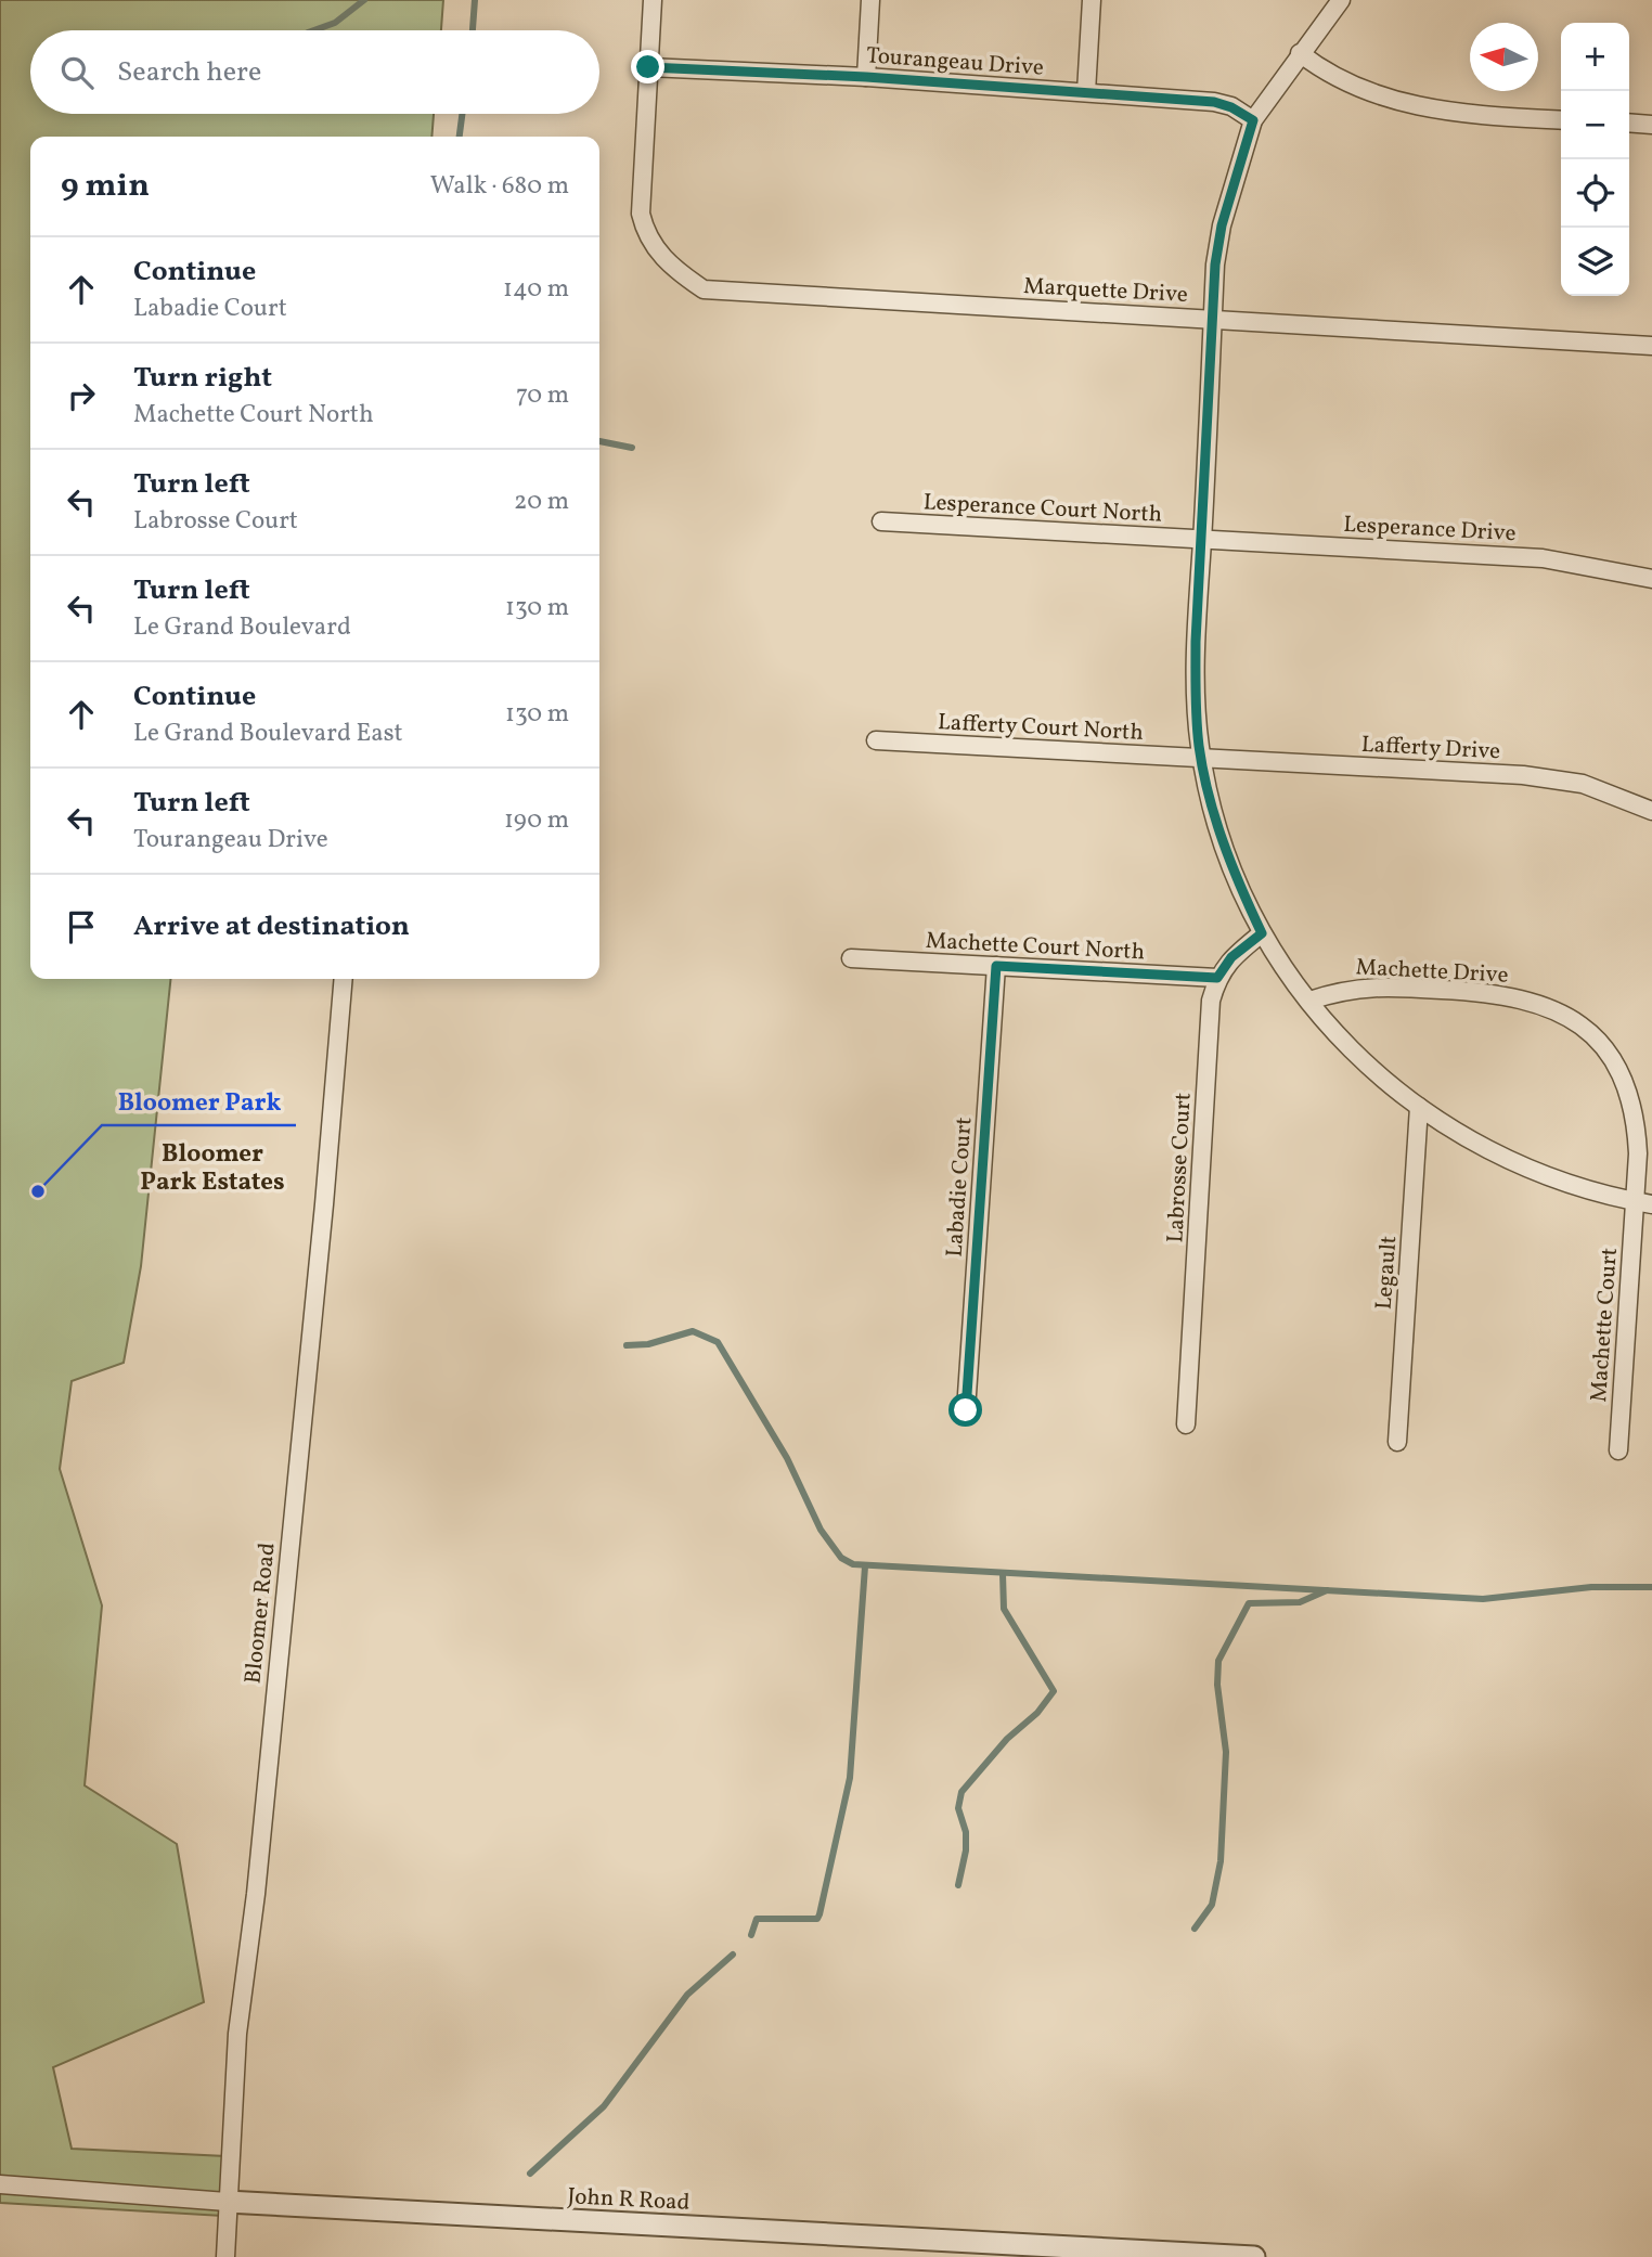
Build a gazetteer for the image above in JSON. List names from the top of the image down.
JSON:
{
  "streets": {
    "street": [
      "Tourangeau Drive",
      "Marquette Drive",
      "Lesperance Court North",
      "Lesperance Drive",
      "Lafferty Court North",
      "Lafferty Drive",
      "Machette Court North",
      "Machette Drive",
      "Labrosse Court",
      "Labadie Court",
      "Legault",
      "Machette Court",
      "Bloomer Road",
      "John R Road"
    ]
  },
  "crossings": [
    ["Tourangeau Drive", "Marquette Drive"],
    ["Lesperance Court North", "Lesperance Drive"],
    ["Lafferty Court North", "Lafferty Drive"],
    ["Machette Court North", "Labrosse Court"],
    ["Machette Court North", "Labadie Court"],
    ["Machette Drive", "Machette Court"],
    ["Bloomer Road", "John R Road"]
  ],
  "districts": ["Bloomer Park Estates"],
  "places": ["Bloomer Park"],
  "north": "left",
  "page": {
    "map_buttons": ["+", "−"],
    "search": "Search here",
    "heading": ["9 min", "Walk · 680 m"],
    "list": [
      ["Continue", "Labadie Court", "140 m"],
      ["Turn right", "Machette Court North", "70 m"],
      ["Turn left", "Labrosse Court", "20 m"],
      ["Turn left", "Le Grand Boulevard", "130 m"],
      ["Continue", "Le Grand Boulevard East", "130 m"],
      ["Turn left", "Tourangeau Drive", "190 m"],
      "Arrive at destination"
    ]
  }
}
